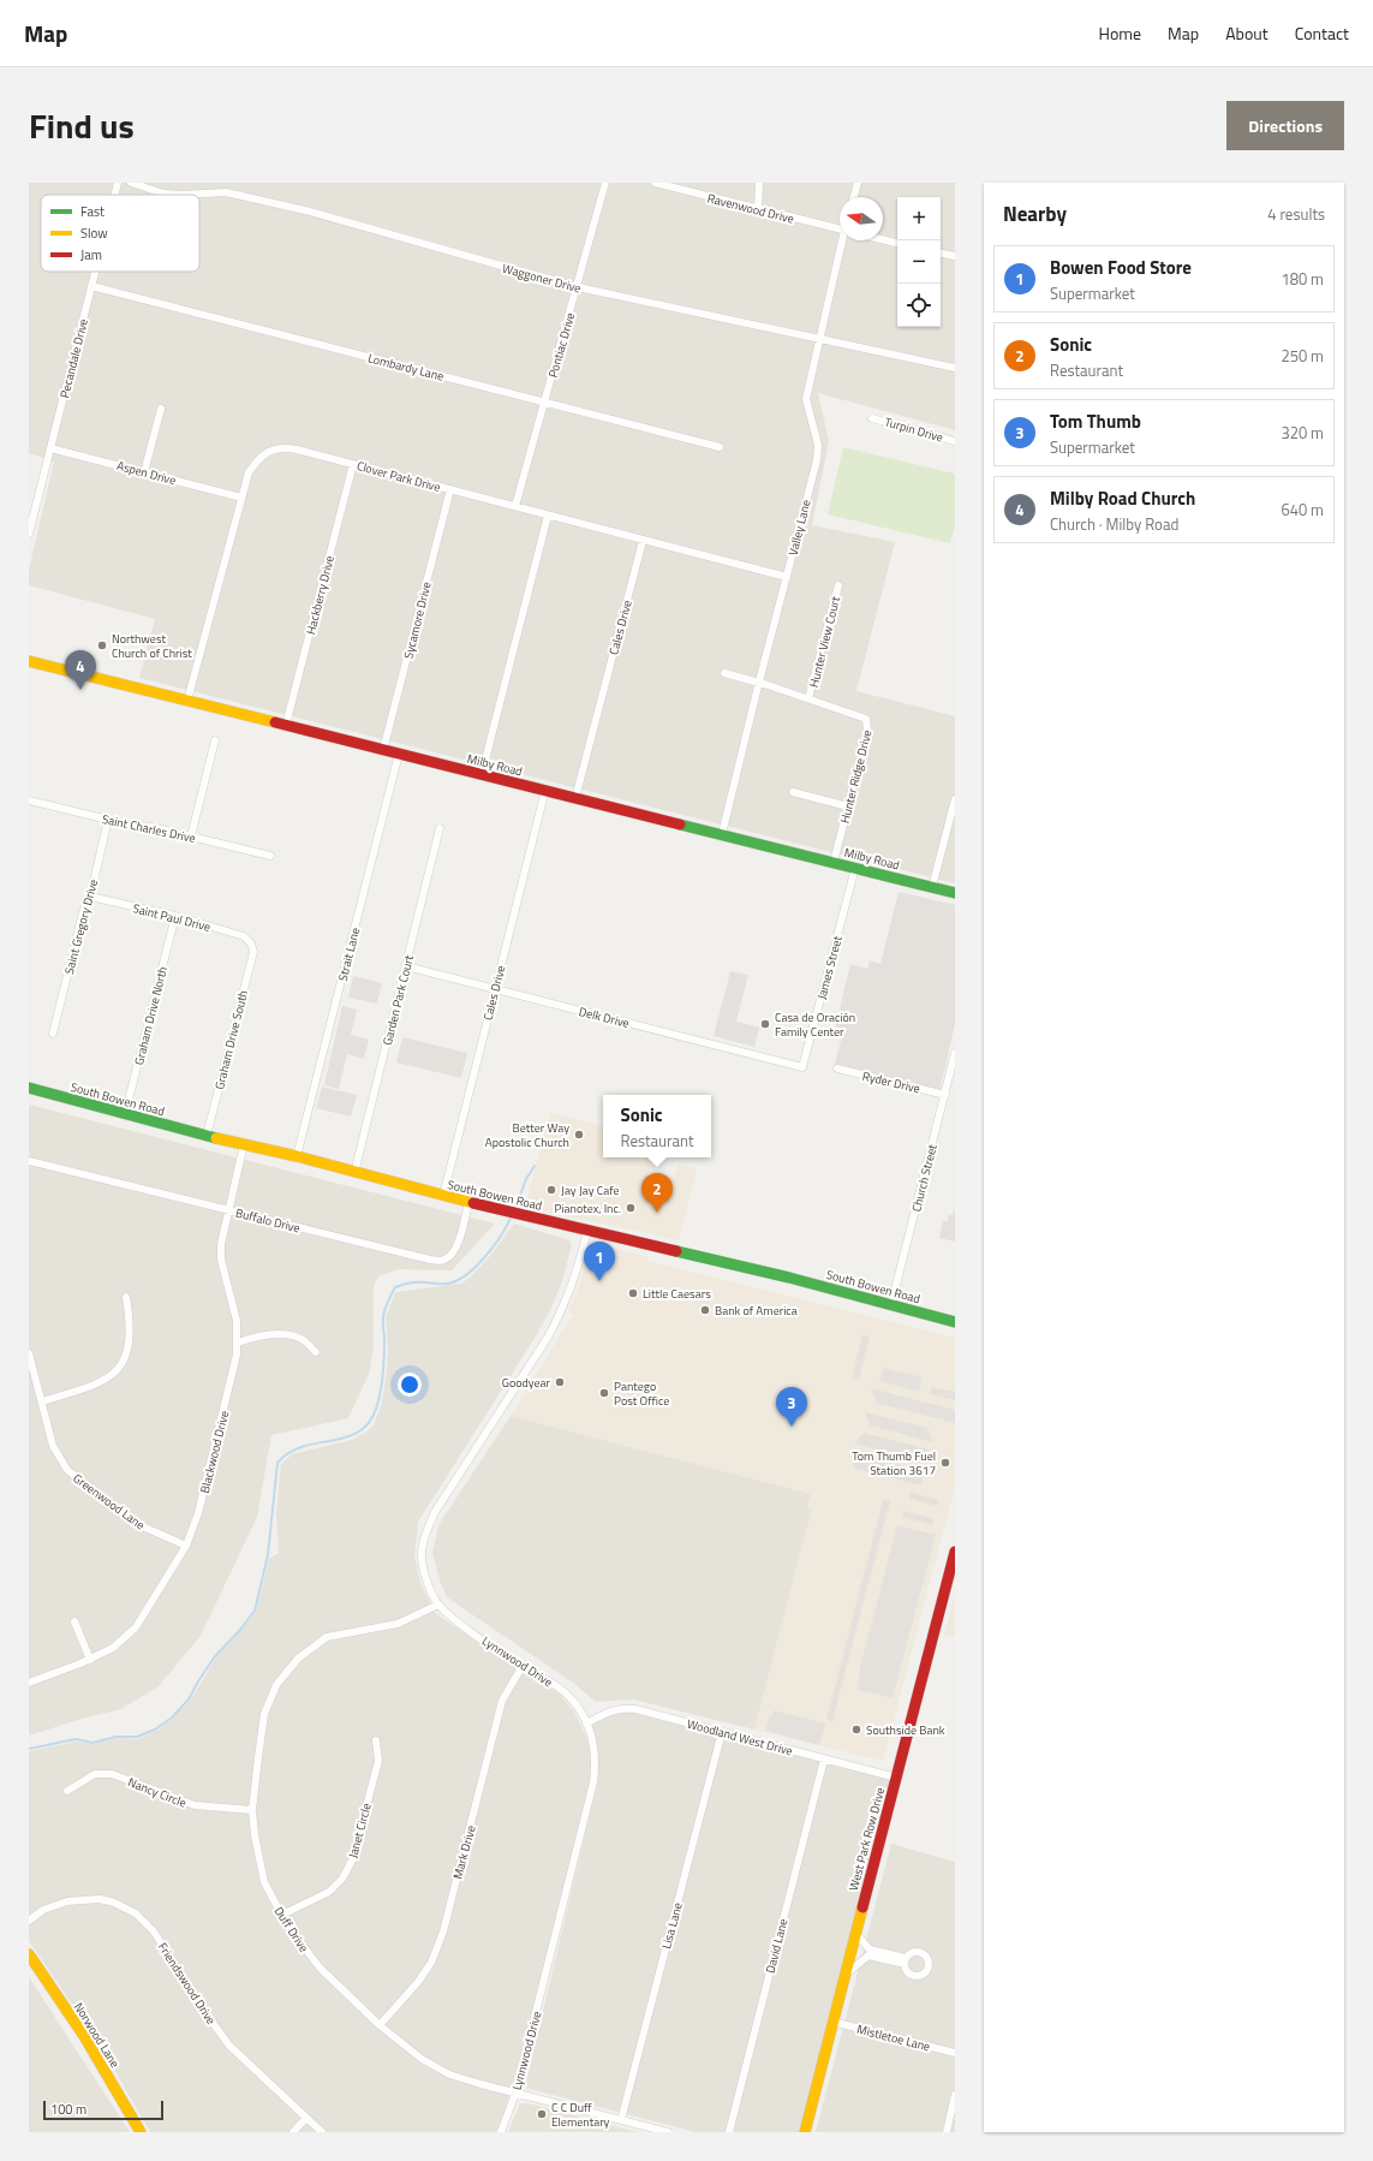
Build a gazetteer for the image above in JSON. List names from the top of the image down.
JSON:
{
  "streets": {
    "main road": [
      "Milby Road",
      "South Bowen Road",
      "West Park Row Drive",
      "Norwood Lane"
    ],
    "street": [
      "Ravenwood Drive",
      "Waggoner Drive",
      "Pontiac Drive",
      "Pecandale Drive",
      "Lombardy Lane",
      "Turpin Drive",
      "Aspen Drive",
      "Clover Park Drive",
      "Valley Lane",
      "Hackberry Drive",
      "Sycamore Drive",
      "Cales Drive",
      "Hunter View Court",
      "Hunter Ridge Drive",
      "Saint Charles Drive",
      "Saint Paul Drive",
      "Saint Gregory Drive",
      "Strait Lane",
      "James Street",
      "Garden Park Court",
      "Graham Drive North",
      "Delk Drive",
      "Graham Drive South",
      "Ryder Drive",
      "Church Street",
      "Buffalo Drive",
      "Blackwood Drive",
      "Greenwood Lane",
      "Lynnwood Drive",
      "Woodland West Drive",
      "Nancy Circle",
      "Janet Circle",
      "Mark Drive",
      "Lisa Lane",
      "Duff Drive",
      "David Lane",
      "Friendswood Drive",
      "Mistletoe Lane"
    ]
  },
  "crossings": [
    ["Waggoner Drive", "Pontiac Drive"],
    ["Waggoner Drive", "Valley Lane"],
    ["Pontiac Drive", "Lombardy Lane"],
    ["Pontiac Drive", "Clover Park Drive"],
    ["Pecandale Drive", "Lombardy Lane"],
    ["Pecandale Drive", "Aspen Drive"],
    ["Aspen Drive", "Clover Park Drive"],
    ["Clover Park Drive", "Valley Lane"],
    ["Clover Park Drive", "Hackberry Drive"],
    ["Clover Park Drive", "Sycamore Drive"],
    ["Clover Park Drive", "Cales Drive"],
    ["Clover Park Drive", "Milby Road"],
    ["Valley Lane", "Milby Road"],
    ["Valley Lane", "Hunter Ridge Drive"],
    ["Hackberry Drive", "Milby Road"],
    ["Sycamore Drive", "Milby Road"],
    ["Cales Drive", "Milby Road"],
    ["Cales Drive", "Delk Drive"],
    ["Cales Drive", "South Bowen Road"],
    ["Hunter View Court", "Hunter Ridge Drive"],
    ["Milby Road", "Hunter Ridge Drive"],
    ["Milby Road", "Strait Lane"],
    ["Milby Road", "James Street"],
    ["Saint Charles Drive", "Saint Gregory Drive"],
    ["Saint Paul Drive", "Saint Gregory Drive"],
    ["Saint Paul Drive", "Graham Drive North"],
    ["Saint Paul Drive", "Graham Drive South"],
    ["Strait Lane", "South Bowen Road"],
    ["James Street", "Delk Drive"],
    ["Garden Park Court", "Delk Drive"],
    ["Garden Park Court", "South Bowen Road"],
    ["Graham Drive North", "South Bowen Road"],
    ["Graham Drive South", "South Bowen Road"],
    ["Ryder Drive", "Church Street"],
    ["South Bowen Road", "Church Street"],
    ["South Bowen Road", "Buffalo Drive"],
    ["South Bowen Road", "Blackwood Drive"],
    ["South Bowen Road", "Lynnwood Drive"],
    ["Buffalo Drive", "Blackwood Drive"],
    ["Blackwood Drive", "Greenwood Lane"],
    ["Lynnwood Drive", "Woodland West Drive"],
    ["Lynnwood Drive", "Mark Drive"],
    ["Lynnwood Drive", "Duff Drive"],
    ["Woodland West Drive", "West Park Row Drive"],
    ["Woodland West Drive", "Lisa Lane"],
    ["Woodland West Drive", "David Lane"],
    ["Nancy Circle", "Duff Drive"],
    ["Janet Circle", "Duff Drive"],
    ["West Park Row Drive", "Mistletoe Lane"],
    ["Mark Drive", "Duff Drive"],
    ["Lisa Lane", "Duff Drive"]
  ],
  "places": [
    "Northwest Church of Christ",
    "Casa de Oración Family Center",
    "Better Way Apostolic Church",
    "Jay Jay Cafe",
    "Pianotex, Inc.",
    "Little Caesars",
    "Bank of America",
    "Goodyear",
    "Pantego Post Office",
    "Tom Thumb Fuel Station 3617",
    "Southside Bank",
    "C C Duff Elementary"
  ],
  "legend": ["Fast", "Slow", "Jam"],
  "scale_bar": "100 m",
  "north": "left",
  "page": {
    "header": "Map",
    "nav": [
      "Home",
      "Map",
      "About",
      "Contact"
    ],
    "title": "Find us",
    "buttons": "Directions",
    "heading": ["Nearby", "4 results"],
    "map_buttons": ["+", "−"],
    "list": [
      {
        "mark": "1",
        "name": "Bowen Food Store",
        "note": "Supermarket",
        "value": "180 m"
      },
      {
        "mark": "2",
        "name": "Sonic",
        "note": "Restaurant",
        "value": "250 m"
      },
      {
        "mark": "3",
        "name": "Tom Thumb",
        "note": "Supermarket",
        "value": "320 m"
      },
      {
        "mark": "4",
        "name": "Milby Road Church",
        "note": "Church · Milby Road",
        "value": "640 m"
      }
    ],
    "pins": [
      "4",
      "2",
      "1",
      "3"
    ],
    "popup": ["Sonic", "Restaurant"],
    "scale": "100 m"
  }
}
